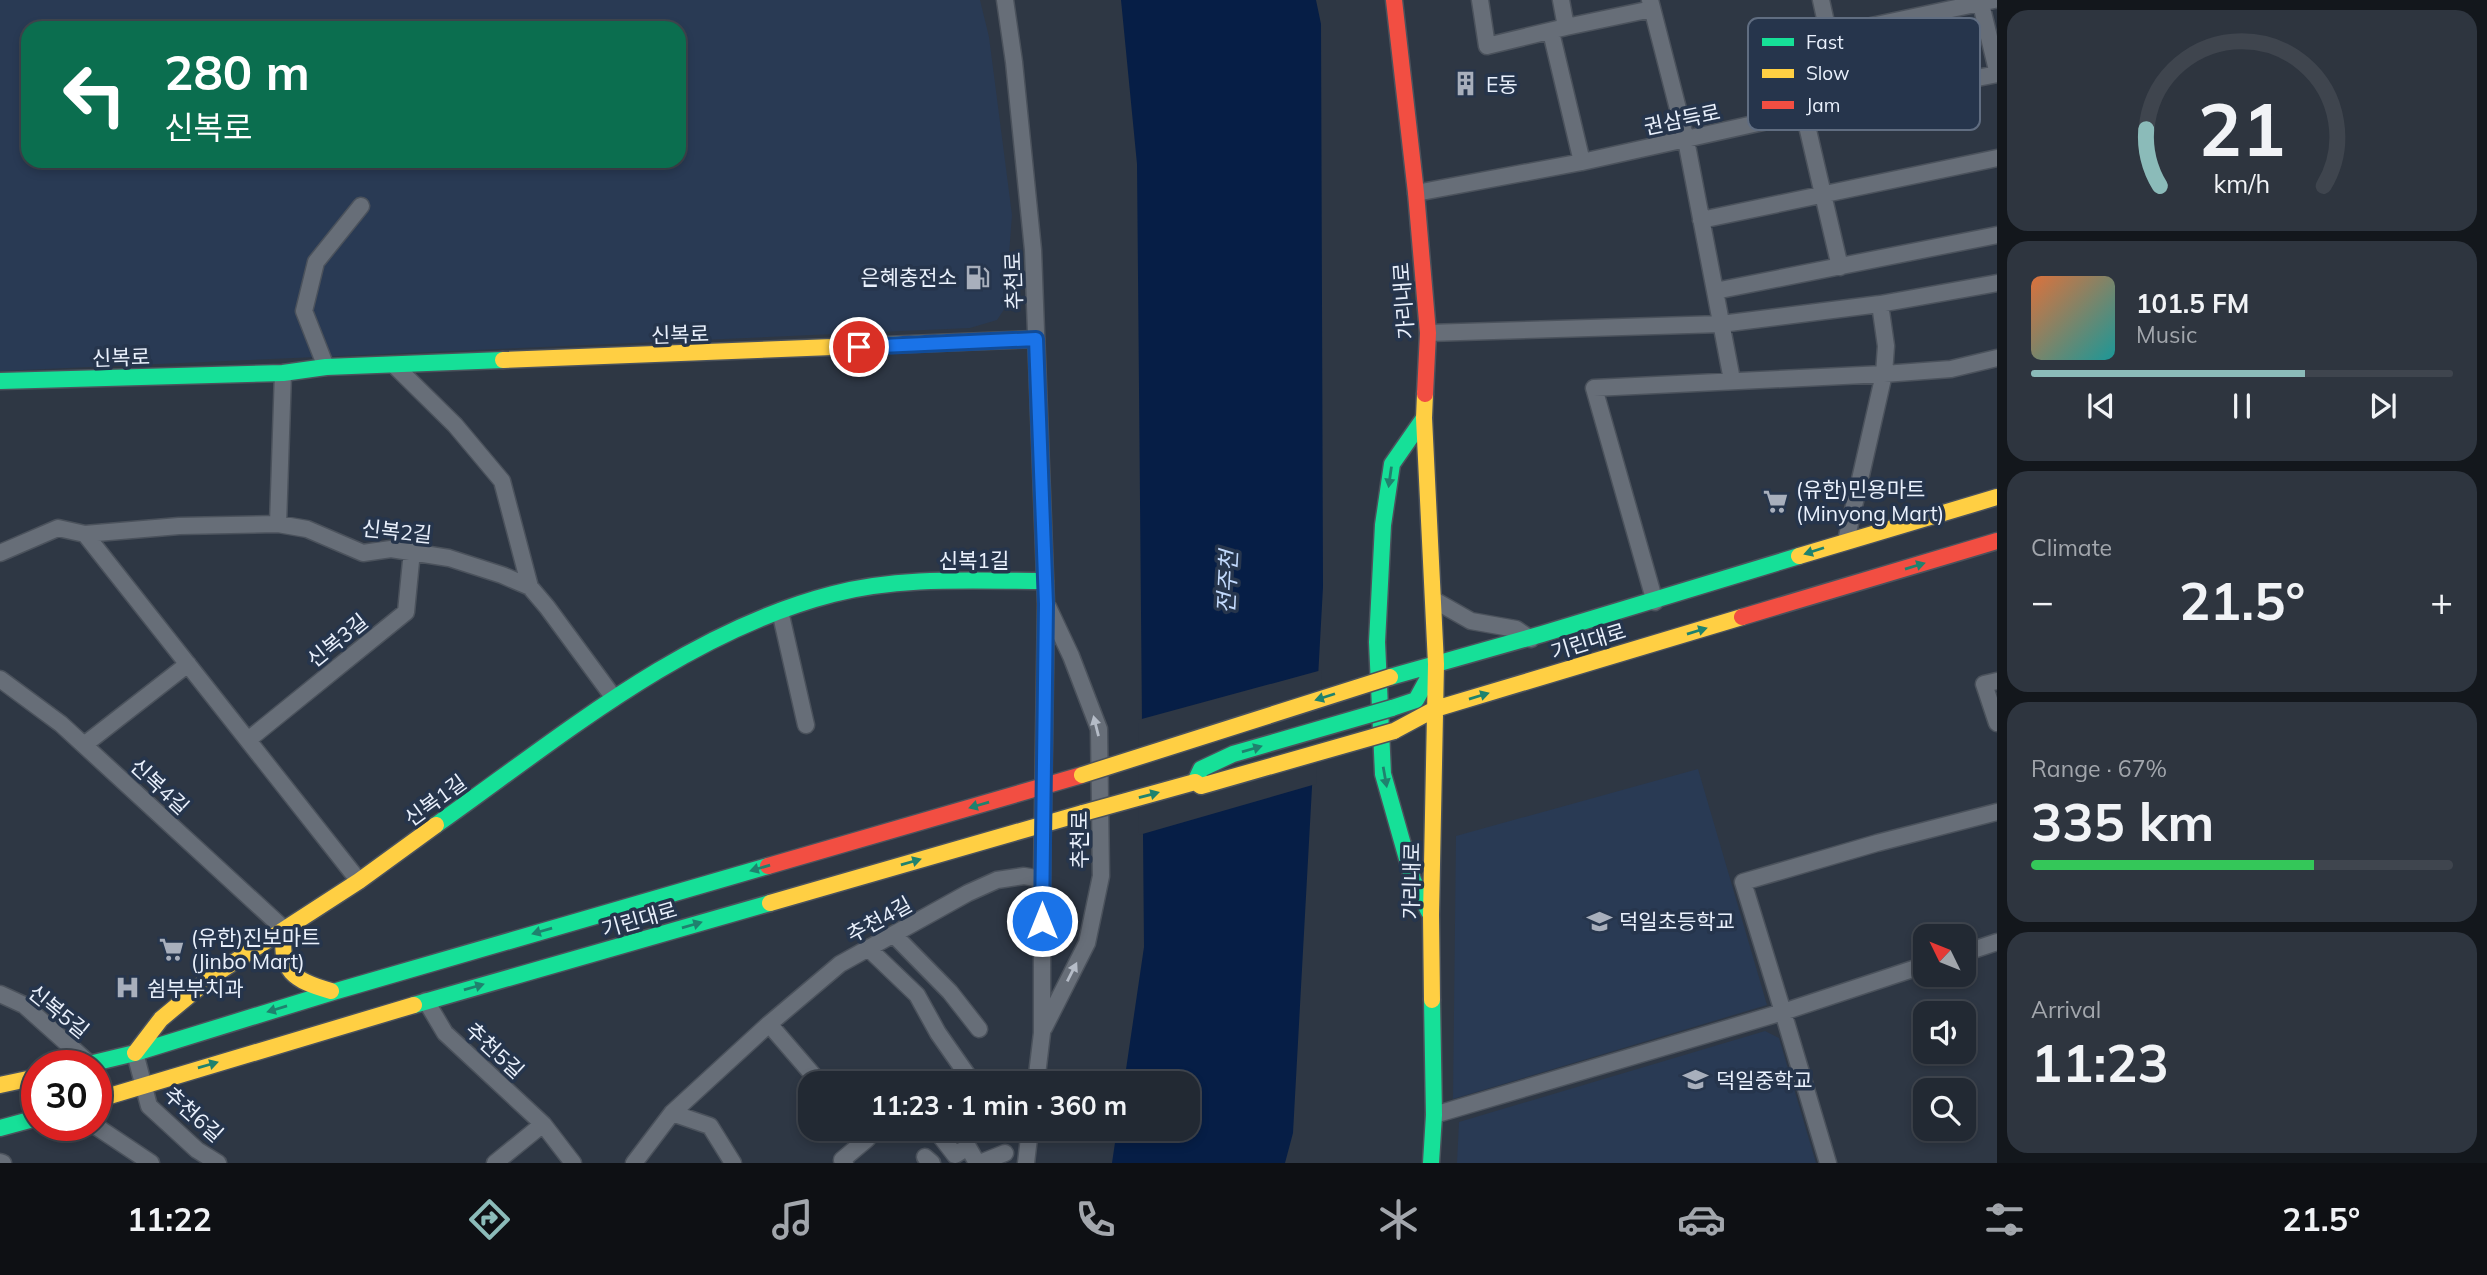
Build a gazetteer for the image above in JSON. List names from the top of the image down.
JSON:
{
  "streets": {
    "street": [
      "권삼득로",
      "추천로",
      "가리내로",
      "신복로",
      "신복2길",
      "신복1길",
      "신복3길",
      "기린대로",
      "신복4길",
      "추천4길",
      "신복5길",
      "추천5길",
      "추천6길"
    ]
  },
  "crossings": [
    ["권삼득로", "가리내로"],
    ["추천로", "신복로"],
    ["추천로", "신복1길"],
    ["추천로", "기린대로"],
    ["추천로", "추천4길"],
    ["가리내로", "기린대로"],
    ["신복2길", "신복1길"],
    ["신복2길", "신복3길"],
    ["신복1길", "기린대로"],
    ["신복1길", "신복4길"],
    ["신복1길", "추천6길"],
    ["기린대로", "추천5길"],
    ["기린대로", "추천6길"]
  ],
  "water": ["전주천"],
  "places": {
    "building": ["E동"],
    "fuel station": ["은혜충전소"],
    "supermarket": ["(유한)민용마트 (Minyong Mart)", "(유한)진보마트 (Jinbo Mart)"],
    "school or university": ["덕일초등학교", "덕일중학교"],
    "hospital": ["쉼부부치과"]
  },
  "legend": ["Fast", "Slow", "Jam"],
  "north": "top left",
  "page": {
    "turn": ["280 m", "신복로"],
    "song": ["101.5 FM", "Music"],
    "tile": [
      "Climate",
      ["Range · 67%", "335 km"],
      ["Arrival", "11:23"]
    ],
    "heat": ["−", "21.5°", "+"],
    "limit": "30",
    "trip": "11:23 · 1 min · 360 m",
    "tabs": ["11:22", "21.5°"],
    "gauge": ["21", "km/h"]
  }
}
